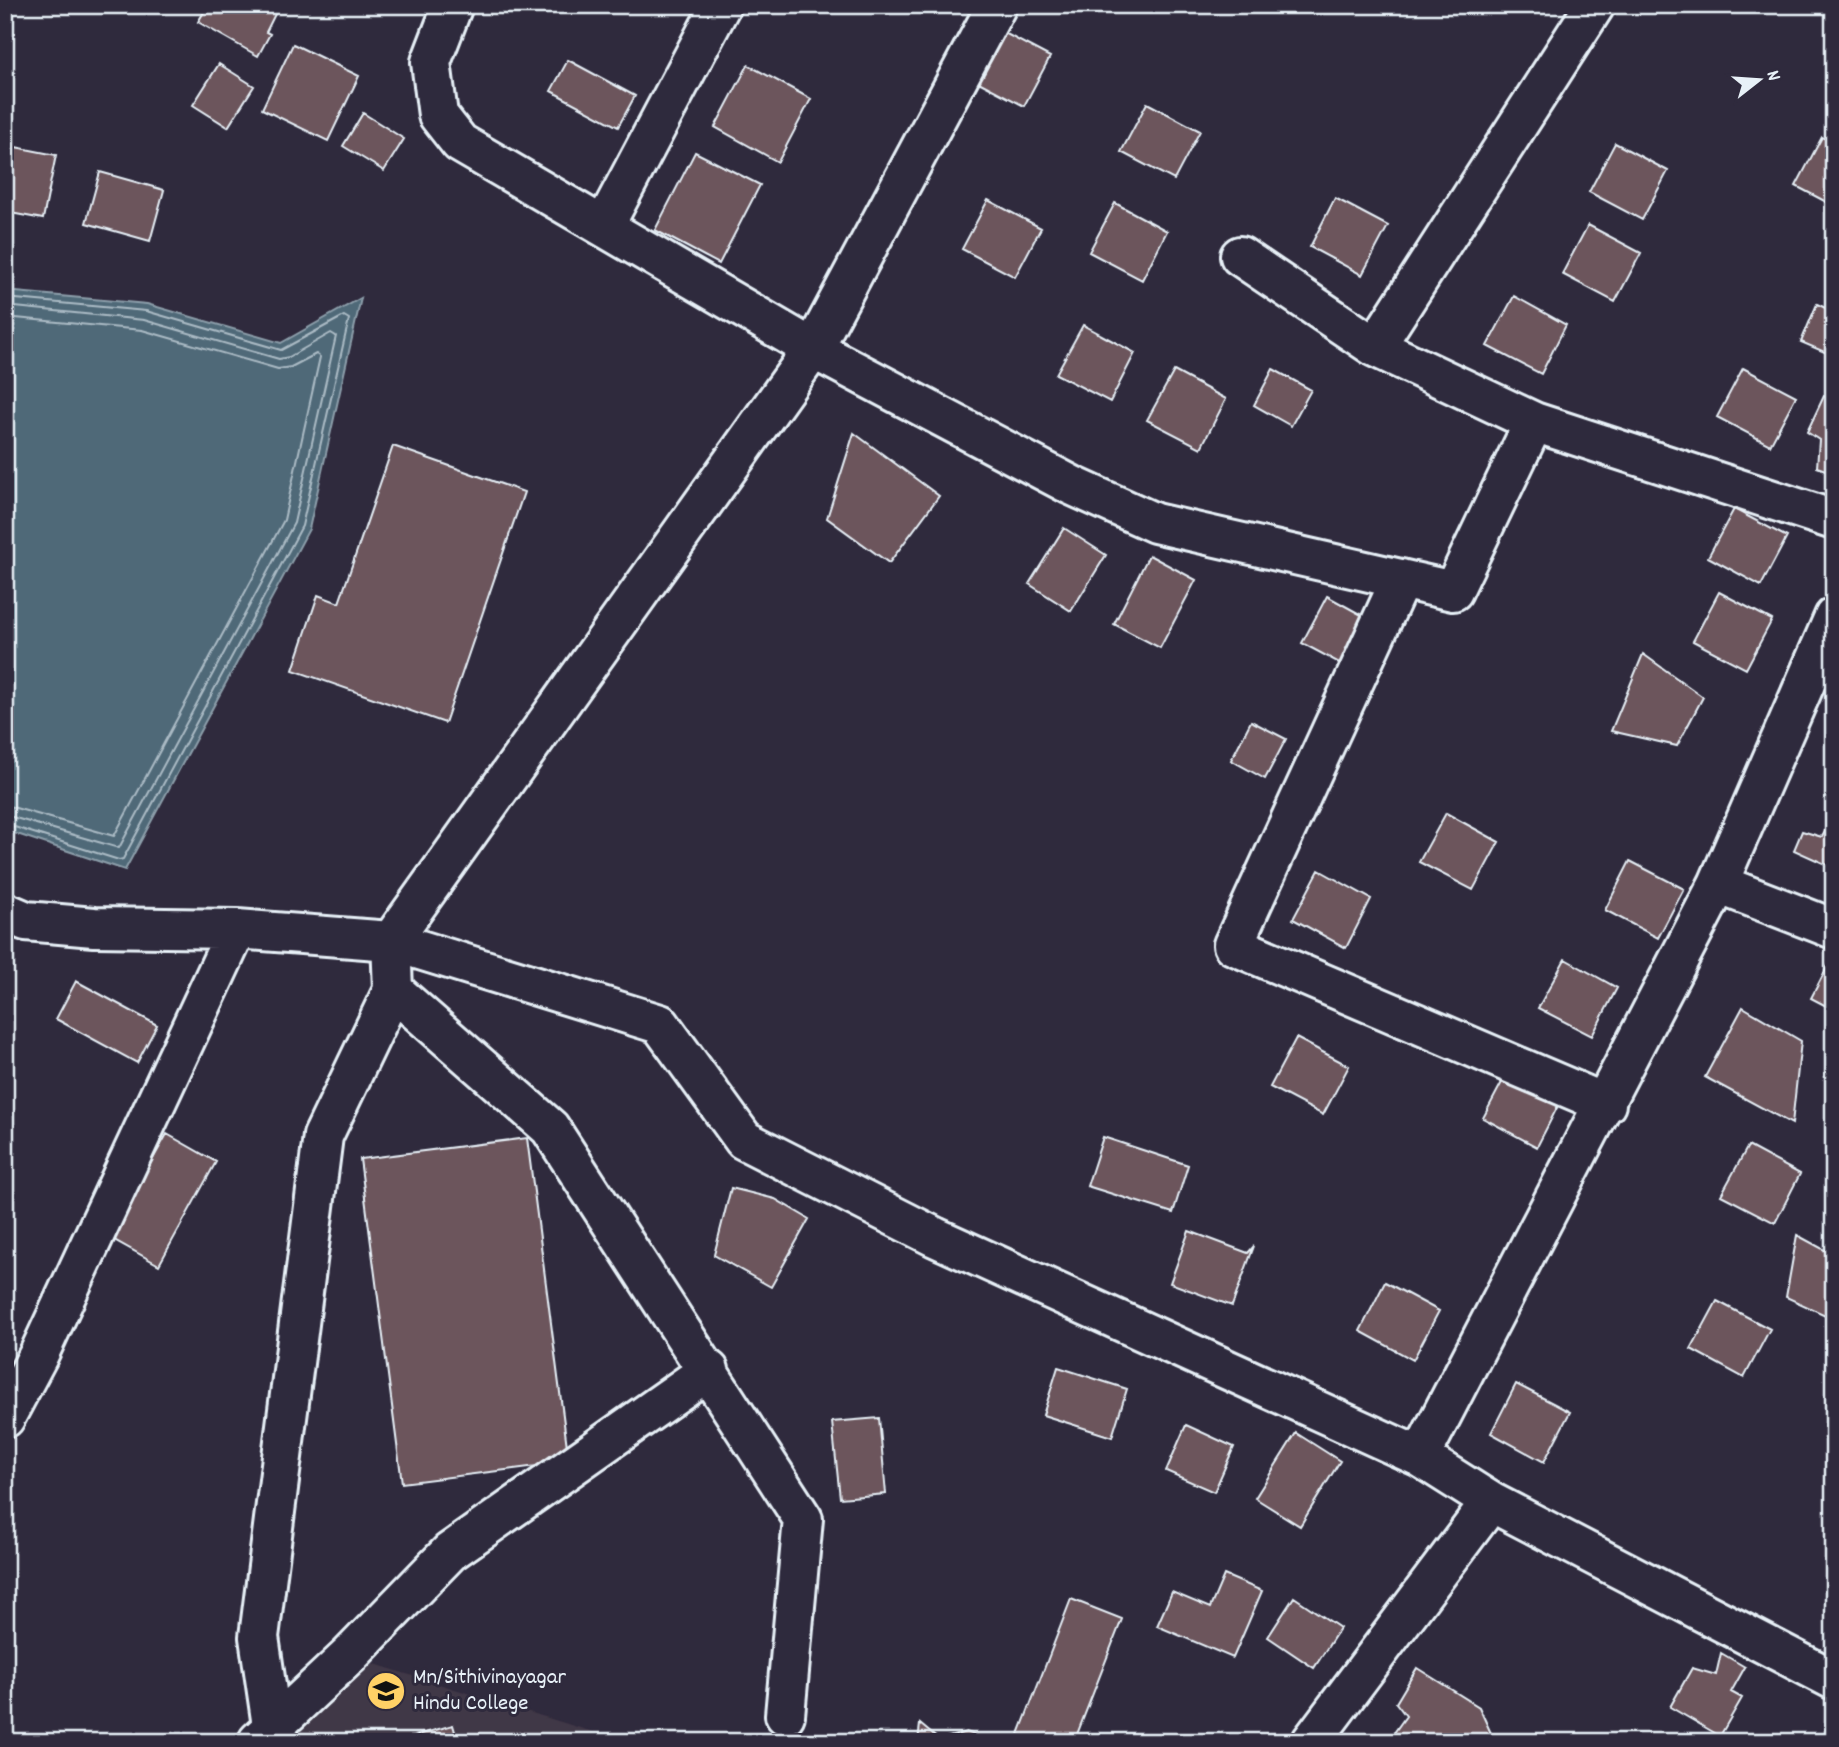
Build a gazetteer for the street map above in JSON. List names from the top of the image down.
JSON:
{
  "places": {
    "school or university": ["Mn/Sithivinayagar Hindu College"]
  },
  "north": "right"
}
